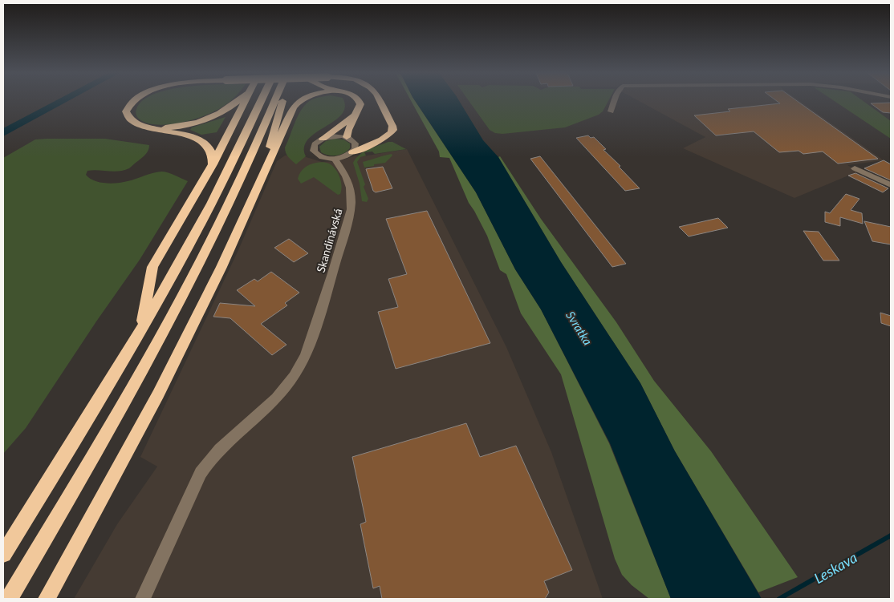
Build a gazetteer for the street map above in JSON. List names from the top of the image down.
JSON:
{
  "streets": {
    "street": ["Skandinávská"]
  },
  "water": ["Svratka", "Leskava"]
}
